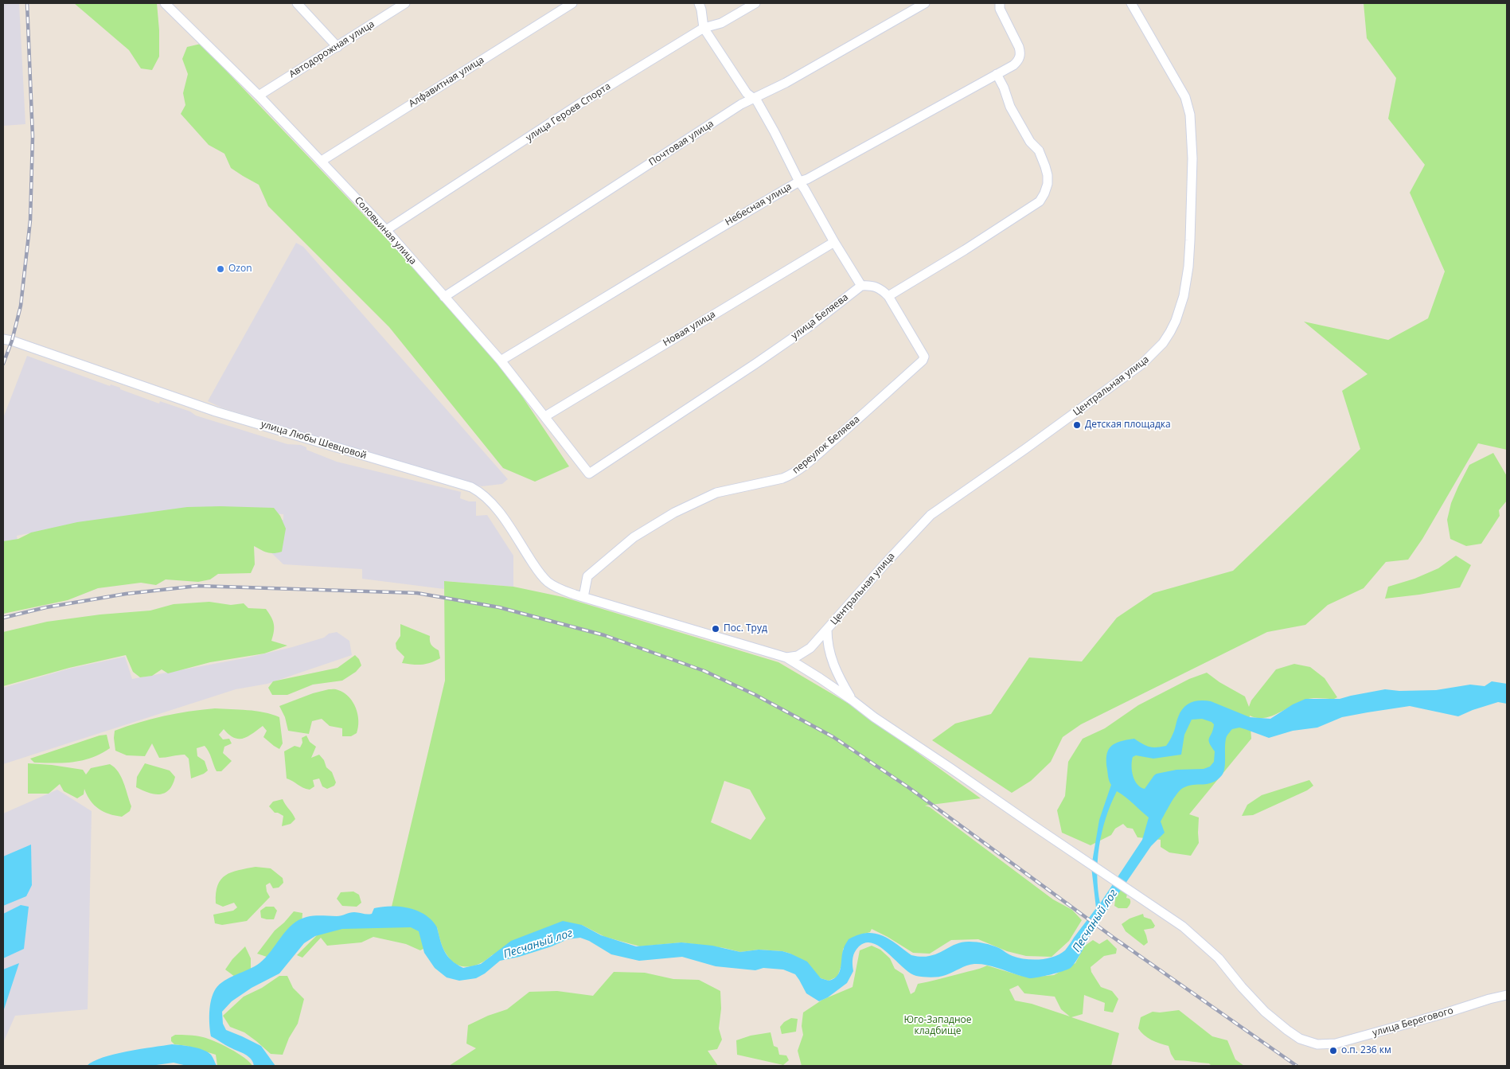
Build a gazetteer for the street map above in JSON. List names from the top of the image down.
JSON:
{
  "streets": {
    "street": [
      "Автодорожная улица",
      "Алфавитная улица",
      "улица Героев Спорта",
      "Почтовая улица",
      "Небесная улица",
      "Соловьиная улица",
      "улица Беляева",
      "Новая улица",
      "Центральная улица",
      "улица Любы Шевцовой",
      "переулок Беляева",
      "улица Берегового"
    ]
  },
  "crossings": [
    ["Автодорожная улица", "Соловьиная улица"],
    ["Алфавитная улица", "Соловьиная улица"],
    ["улица Героев Спорта", "Соловьиная улица"],
    ["Почтовая улица", "Соловьиная улица"],
    ["Небесная улица", "Соловьиная улица"],
    ["Соловьиная улица", "улица Беляева"],
    ["Соловьиная улица", "Новая улица"],
    ["Центральная улица", "улица Любы Шевцовой"],
    ["улица Любы Шевцовой", "переулок Беляева"],
    ["улица Любы Шевцовой", "улица Берегового"]
  ],
  "water": ["Песчаный лог"],
  "parks": ["Юго-Западное кладбище"],
  "places": [
    "Ozon",
    "Детская площадка",
    "Пос. Труд",
    "о.п. 236 км"
  ]
}
